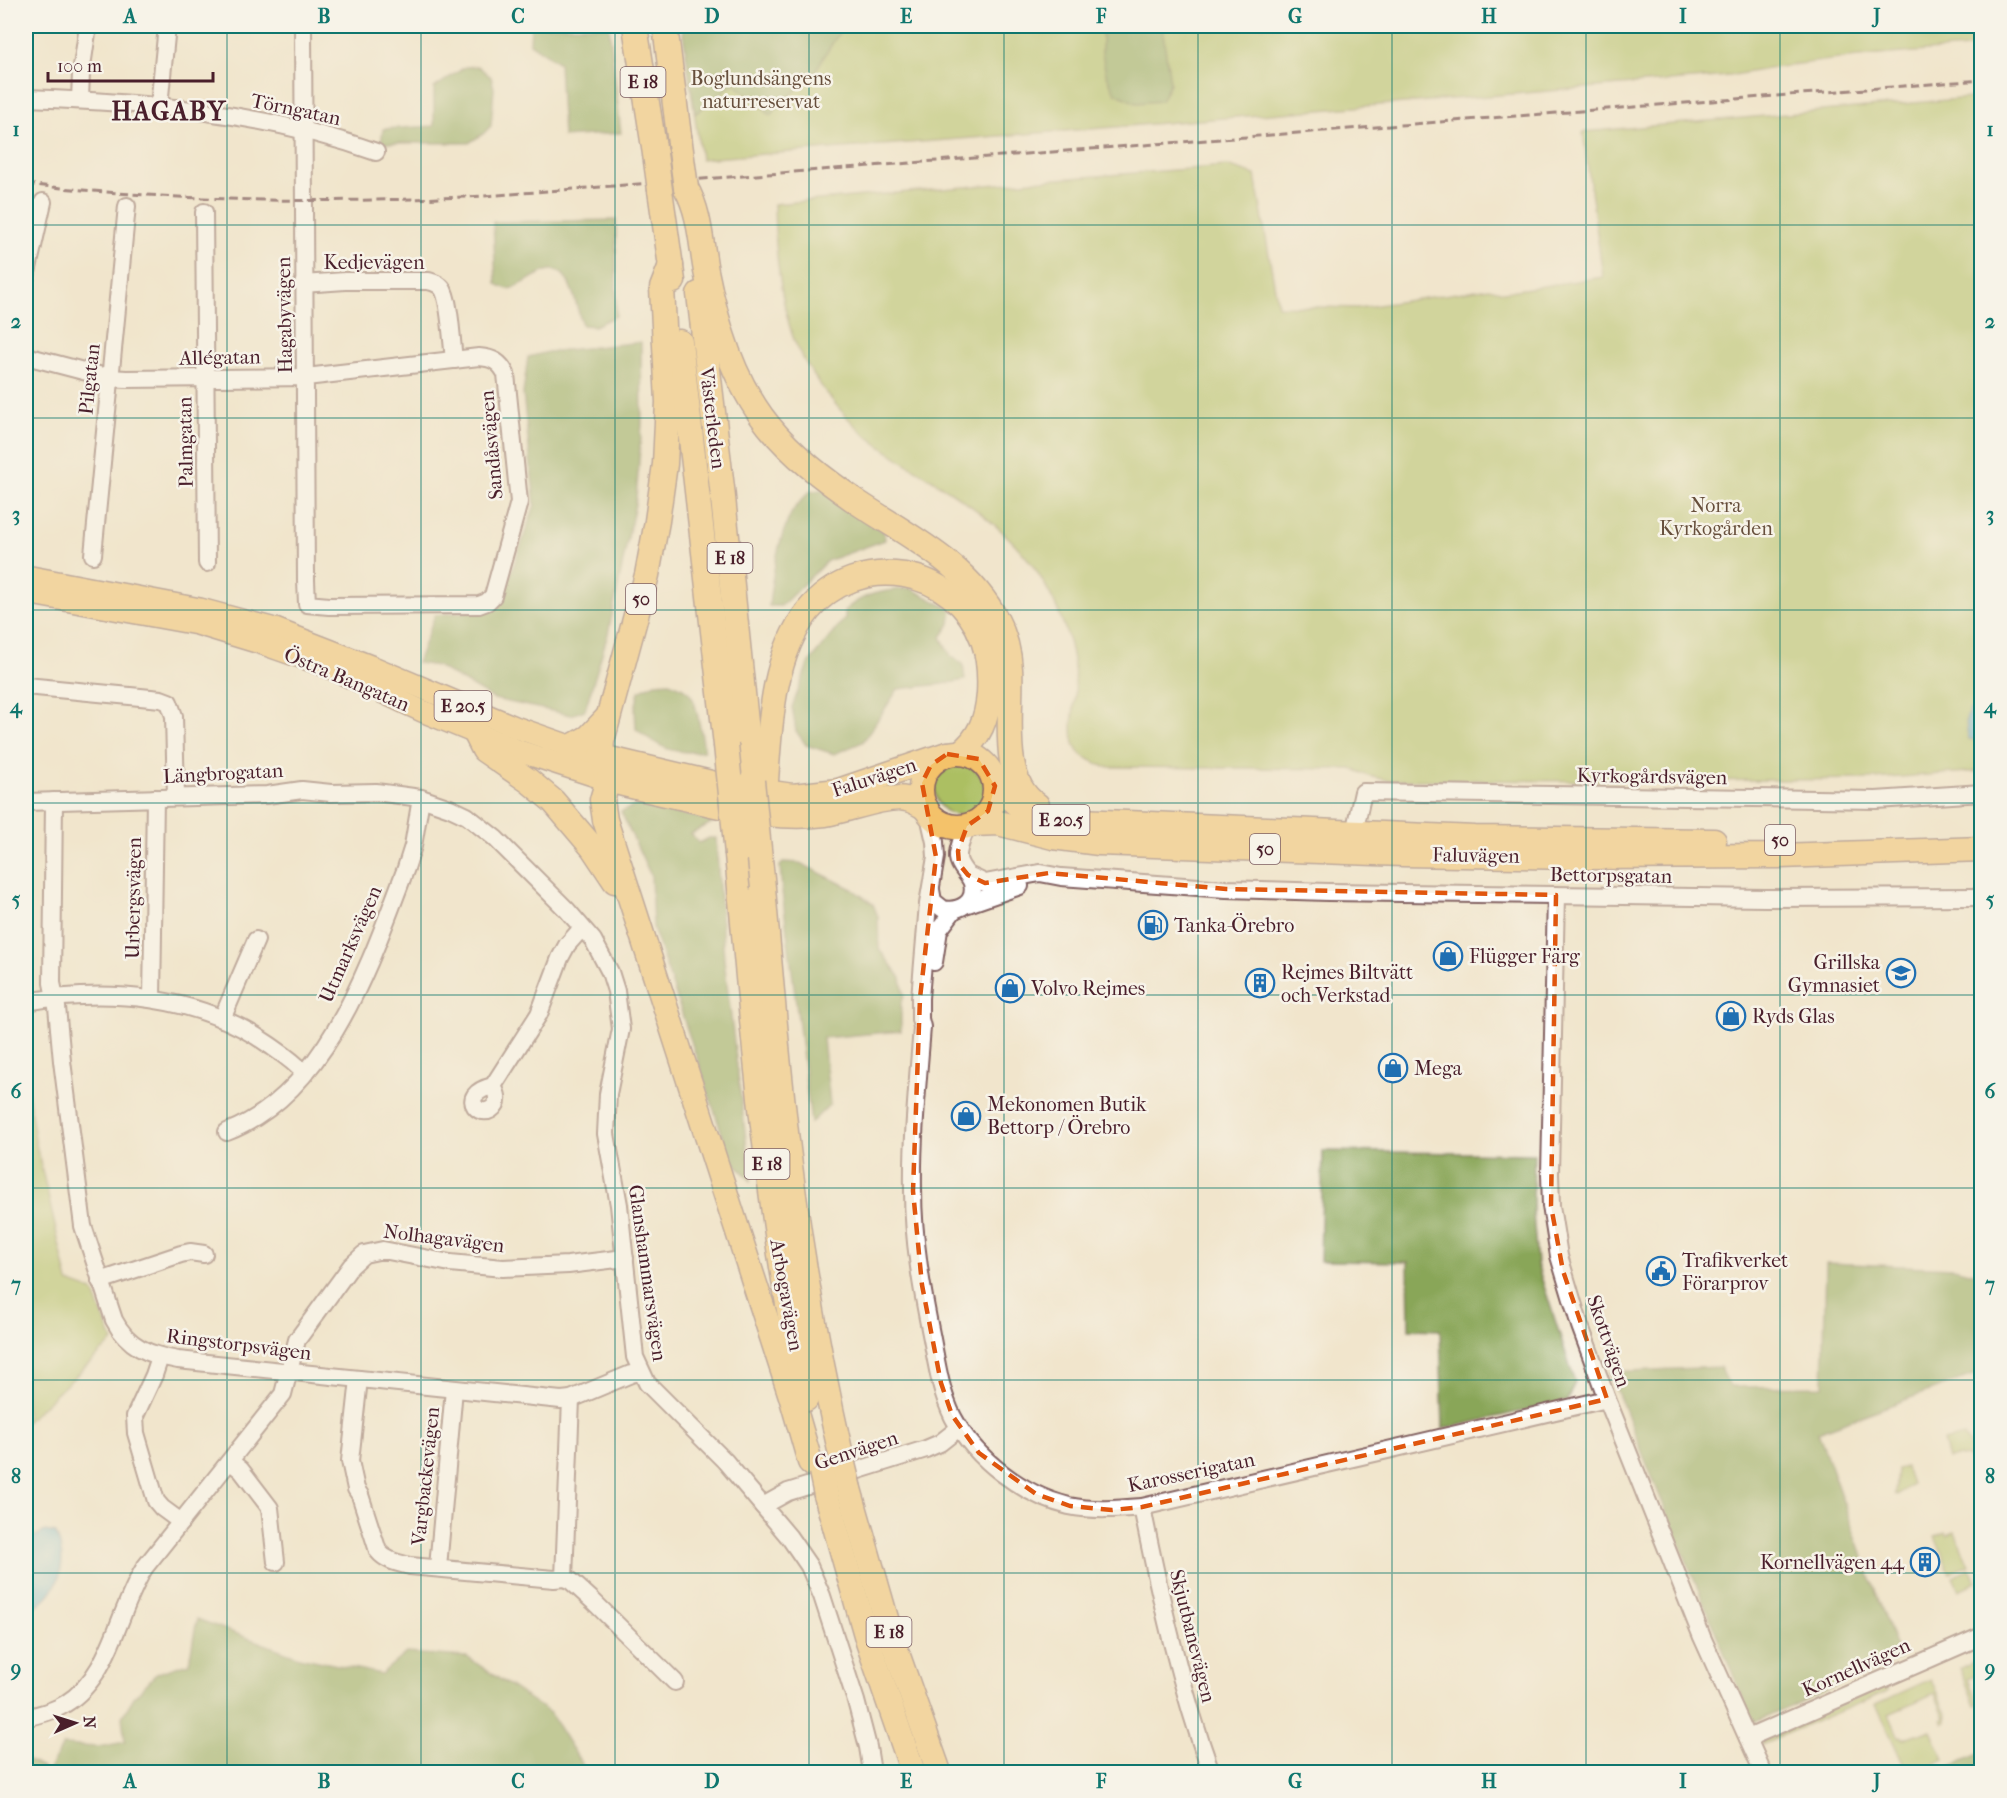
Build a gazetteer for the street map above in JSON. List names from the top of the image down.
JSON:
{
  "streets": {
    "highway": [
      "E 18",
      "Västerleden",
      "50",
      "Östra Bangatan",
      "E 20.5",
      "Faluvägen",
      "Arbogavägen"
    ],
    "street": [
      "Törngatan",
      "Kedjevägen",
      "Hagabyvägen",
      "Allégatan",
      "Pilgatan",
      "Palmgatan",
      "Sandåsvägen",
      "Längbrogatan",
      "Kyrkogårdsvägen",
      "Bettorpsgatan",
      "Urbergsvägen",
      "Utmarksvägen",
      "Nolhagavägen",
      "Glanshammarsvägen",
      "Skottvägen",
      "Ringstorpsvägen",
      "Genvägen",
      "Karosserigatan",
      "Vargbackevägen",
      "Skjutbanevägen",
      "Kornellvägen"
    ]
  },
  "crossings": [
    ["E 18", "Västerleden"],
    ["E 18", "50"],
    ["E 18", "Östra Bangatan"],
    ["E 18", "E 20.5"],
    ["E 18", "Faluvägen"],
    ["E 18", "Arbogavägen"],
    ["E 18", "Karosserigatan"],
    ["Törngatan", "Hagabyvägen"],
    ["Kedjevägen", "Hagabyvägen"],
    ["Kedjevägen", "Allégatan"],
    ["Kedjevägen", "Sandåsvägen"],
    ["Hagabyvägen", "Allégatan"],
    ["Hagabyvägen", "Sandåsvägen"],
    ["Allégatan", "Pilgatan"],
    ["Allégatan", "Palmgatan"],
    ["Allégatan", "Sandåsvägen"],
    ["Västerleden", "50"],
    ["Västerleden", "Östra Bangatan"],
    ["Västerleden", "Faluvägen"],
    ["Västerleden", "Arbogavägen"],
    ["50", "Östra Bangatan"],
    ["50", "E 20.5"],
    ["50", "Faluvägen"],
    ["50", "Karosserigatan"],
    ["Östra Bangatan", "Faluvägen"],
    ["Östra Bangatan", "Arbogavägen"],
    ["E 20.5", "Faluvägen"],
    ["E 20.5", "Karosserigatan"],
    ["Längbrogatan", "Urbergsvägen"],
    ["Längbrogatan", "Utmarksvägen"],
    ["Längbrogatan", "Glanshammarsvägen"],
    ["Längbrogatan", "Ringstorpsvägen"],
    ["Kyrkogårdsvägen", "Faluvägen"],
    ["Faluvägen", "Arbogavägen"],
    ["Faluvägen", "Karosserigatan"],
    ["Bettorpsgatan", "Skottvägen"],
    ["Bettorpsgatan", "Karosserigatan"],
    ["Utmarksvägen", "Glanshammarsvägen"],
    ["Nolhagavägen", "Glanshammarsvägen"],
    ["Nolhagavägen", "Ringstorpsvägen"],
    ["Glanshammarsvägen", "Ringstorpsvägen"],
    ["Glanshammarsvägen", "Genvägen"],
    ["Skottvägen", "Karosserigatan"],
    ["Skottvägen", "Kornellvägen"],
    ["Ringstorpsvägen", "Vargbackevägen"],
    ["Genvägen", "Karosserigatan"],
    ["Karosserigatan", "Skjutbanevägen"]
  ],
  "districts": ["HAGABY"],
  "parks": ["Boglundsängens naturreservat", "Norra Kyrkogården"],
  "places": {
    "fuel station": ["Tanka-Örebro"],
    "shop": [
      "Flügger Färg",
      "Volvo Rejmes",
      "Ryds Glas",
      "Mega",
      "Mekonomen Butik Bettorp / Örebro"
    ],
    "school or university": ["Grillska Gymnasiet"],
    "building": ["Rejmes Biltvätt och Verkstad", "Kornellvägen 44"],
    "public building": ["Trafikverket Förarprov"]
  },
  "scale_bar": "100 m",
  "north": "right",
  "grid": {
    "columns": [
      "A",
      "B",
      "C",
      "D",
      "E",
      "F",
      "G",
      "H",
      "I",
      "J"
    ],
    "rows": [
      "1",
      "2",
      "3",
      "4",
      "5",
      "6",
      "7",
      "8",
      "9"
    ]
  }
}
